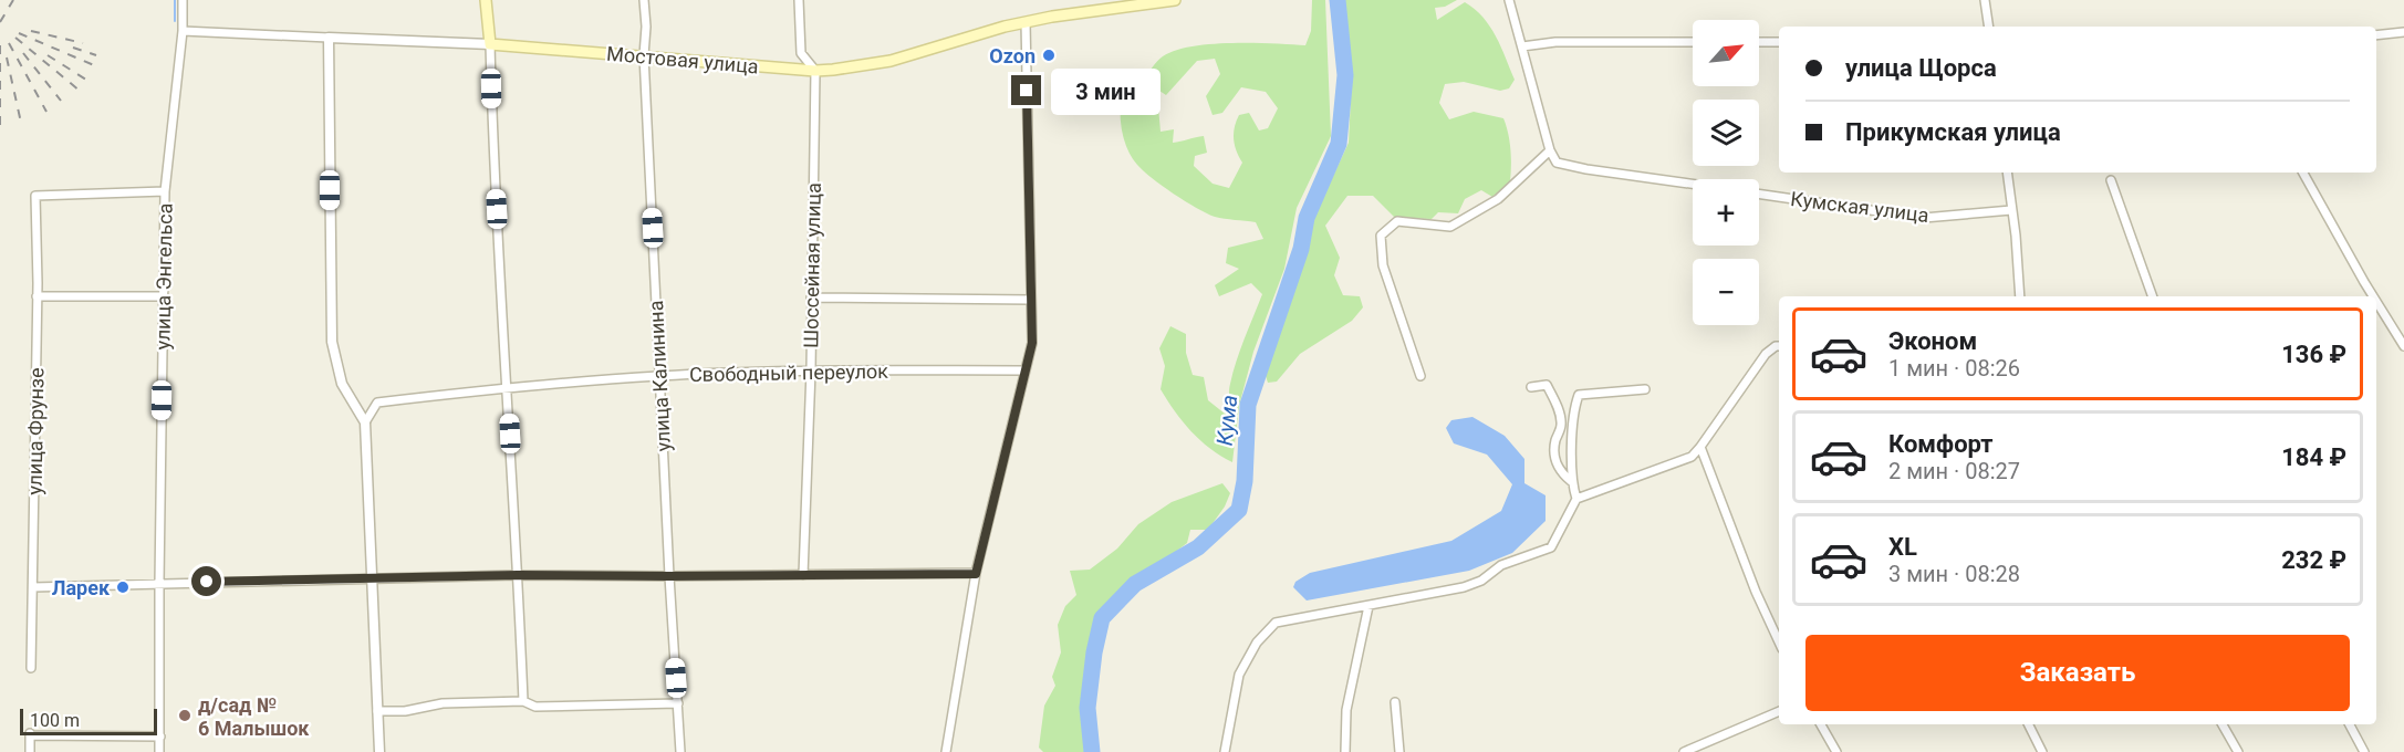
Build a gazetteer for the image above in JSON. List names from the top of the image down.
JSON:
{
  "streets": {
    "main road": ["Мостовая улица"],
    "street": [
      "Кумская улица",
      "Шоссейная улица",
      "улица Энгельса",
      "Свободный переулок",
      "улица Калинина",
      "улица Фрунзе"
    ]
  },
  "crossings": [
    ["Мостовая улица", "Шоссейная улица"],
    ["Мостовая улица", "улица Энгельса"],
    ["Мостовая улица", "улица Калинина"],
    ["Шоссейная улица", "Свободный переулок"],
    ["улица Энгельса", "улица Фрунзе"],
    ["Свободный переулок", "улица Калинина"]
  ],
  "water": ["Кума"],
  "places": ["Ozon", "Ларек", "д/сад № 6 Малышок"],
  "scale_bar": "100 m",
  "north": "top right",
  "page": {
    "map_buttons": ["+", "−"],
    "banner": ["улица Щорса", "Прикумская улица"],
    "bubble": "3 мин",
    "list": [
      {
        "name": "Эконом",
        "note": "1 мин · 08:26",
        "value": "136 ₽"
      },
      {
        "name": "Комфорт",
        "note": "2 мин · 08:27",
        "value": "184 ₽"
      },
      {
        "name": "XL",
        "note": "3 мин · 08:28",
        "value": "232 ₽"
      }
    ],
    "buttons": "Заказать",
    "scale": "100 m"
  }
}
